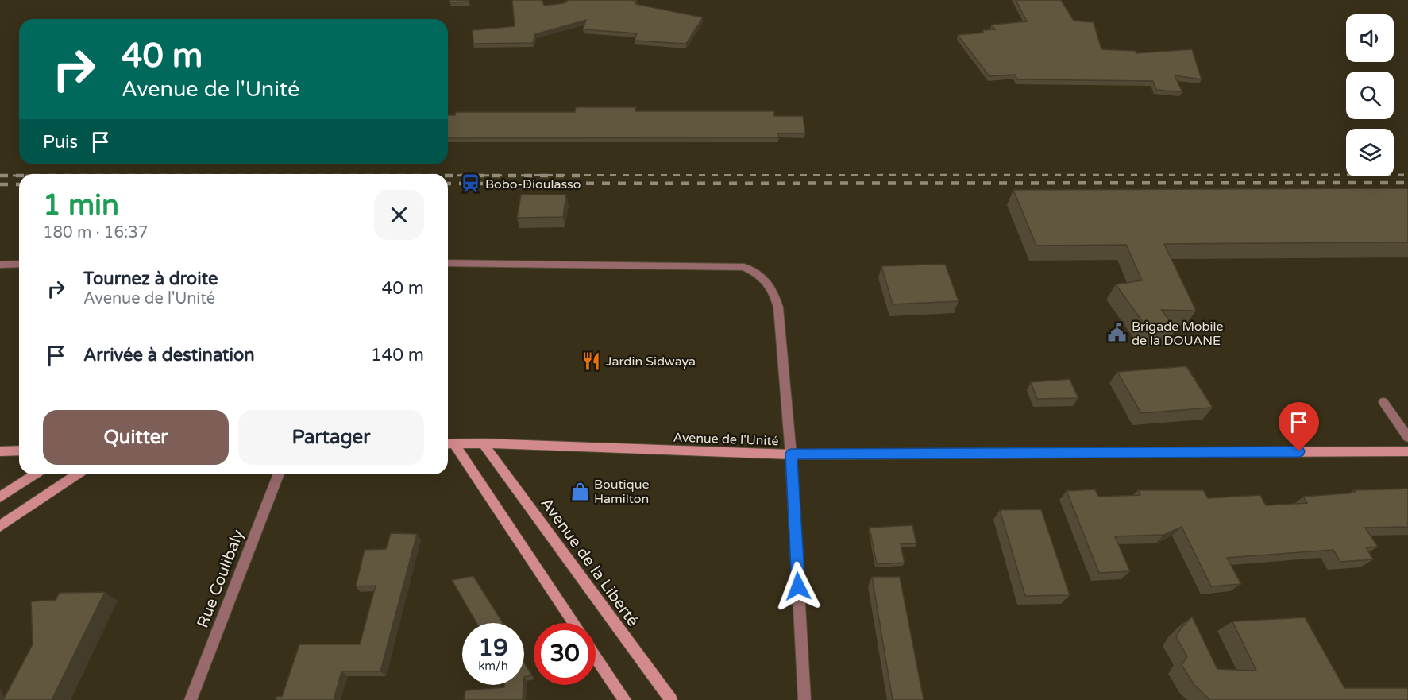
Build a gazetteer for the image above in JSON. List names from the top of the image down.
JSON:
{
  "streets": {
    "main road": ["Avenue de l'Unité", "Avenue de la Liberté"],
    "street": ["Rue Coulibaly"]
  },
  "crossings": [
    ["Avenue de l'Unité", "Avenue de la Liberté"]
  ],
  "places": {
    "station": ["Bobo-Dioulasso"],
    "public building": ["Brigade Mobile de la DOUANE"],
    "restaurant": ["Jardin Sidwaya"],
    "shop": ["Boutique Hamilton"]
  },
  "page": {
    "turn": ["40 m", "Avenue de l'Unité"],
    "then": "Puis",
    "heading": ["1 min", "180 m · 16:37"],
    "list": [
      {
        "name": "Tournez à droite",
        "note": "Avenue de l'Unité",
        "value": "40 m"
      },
      {
        "name": "Arrivée à destination",
        "value": "140 m"
      }
    ],
    "buttons": ["Quitter", "Partager"],
    "speed": "19 km/h",
    "limit": "30"
  }
}
